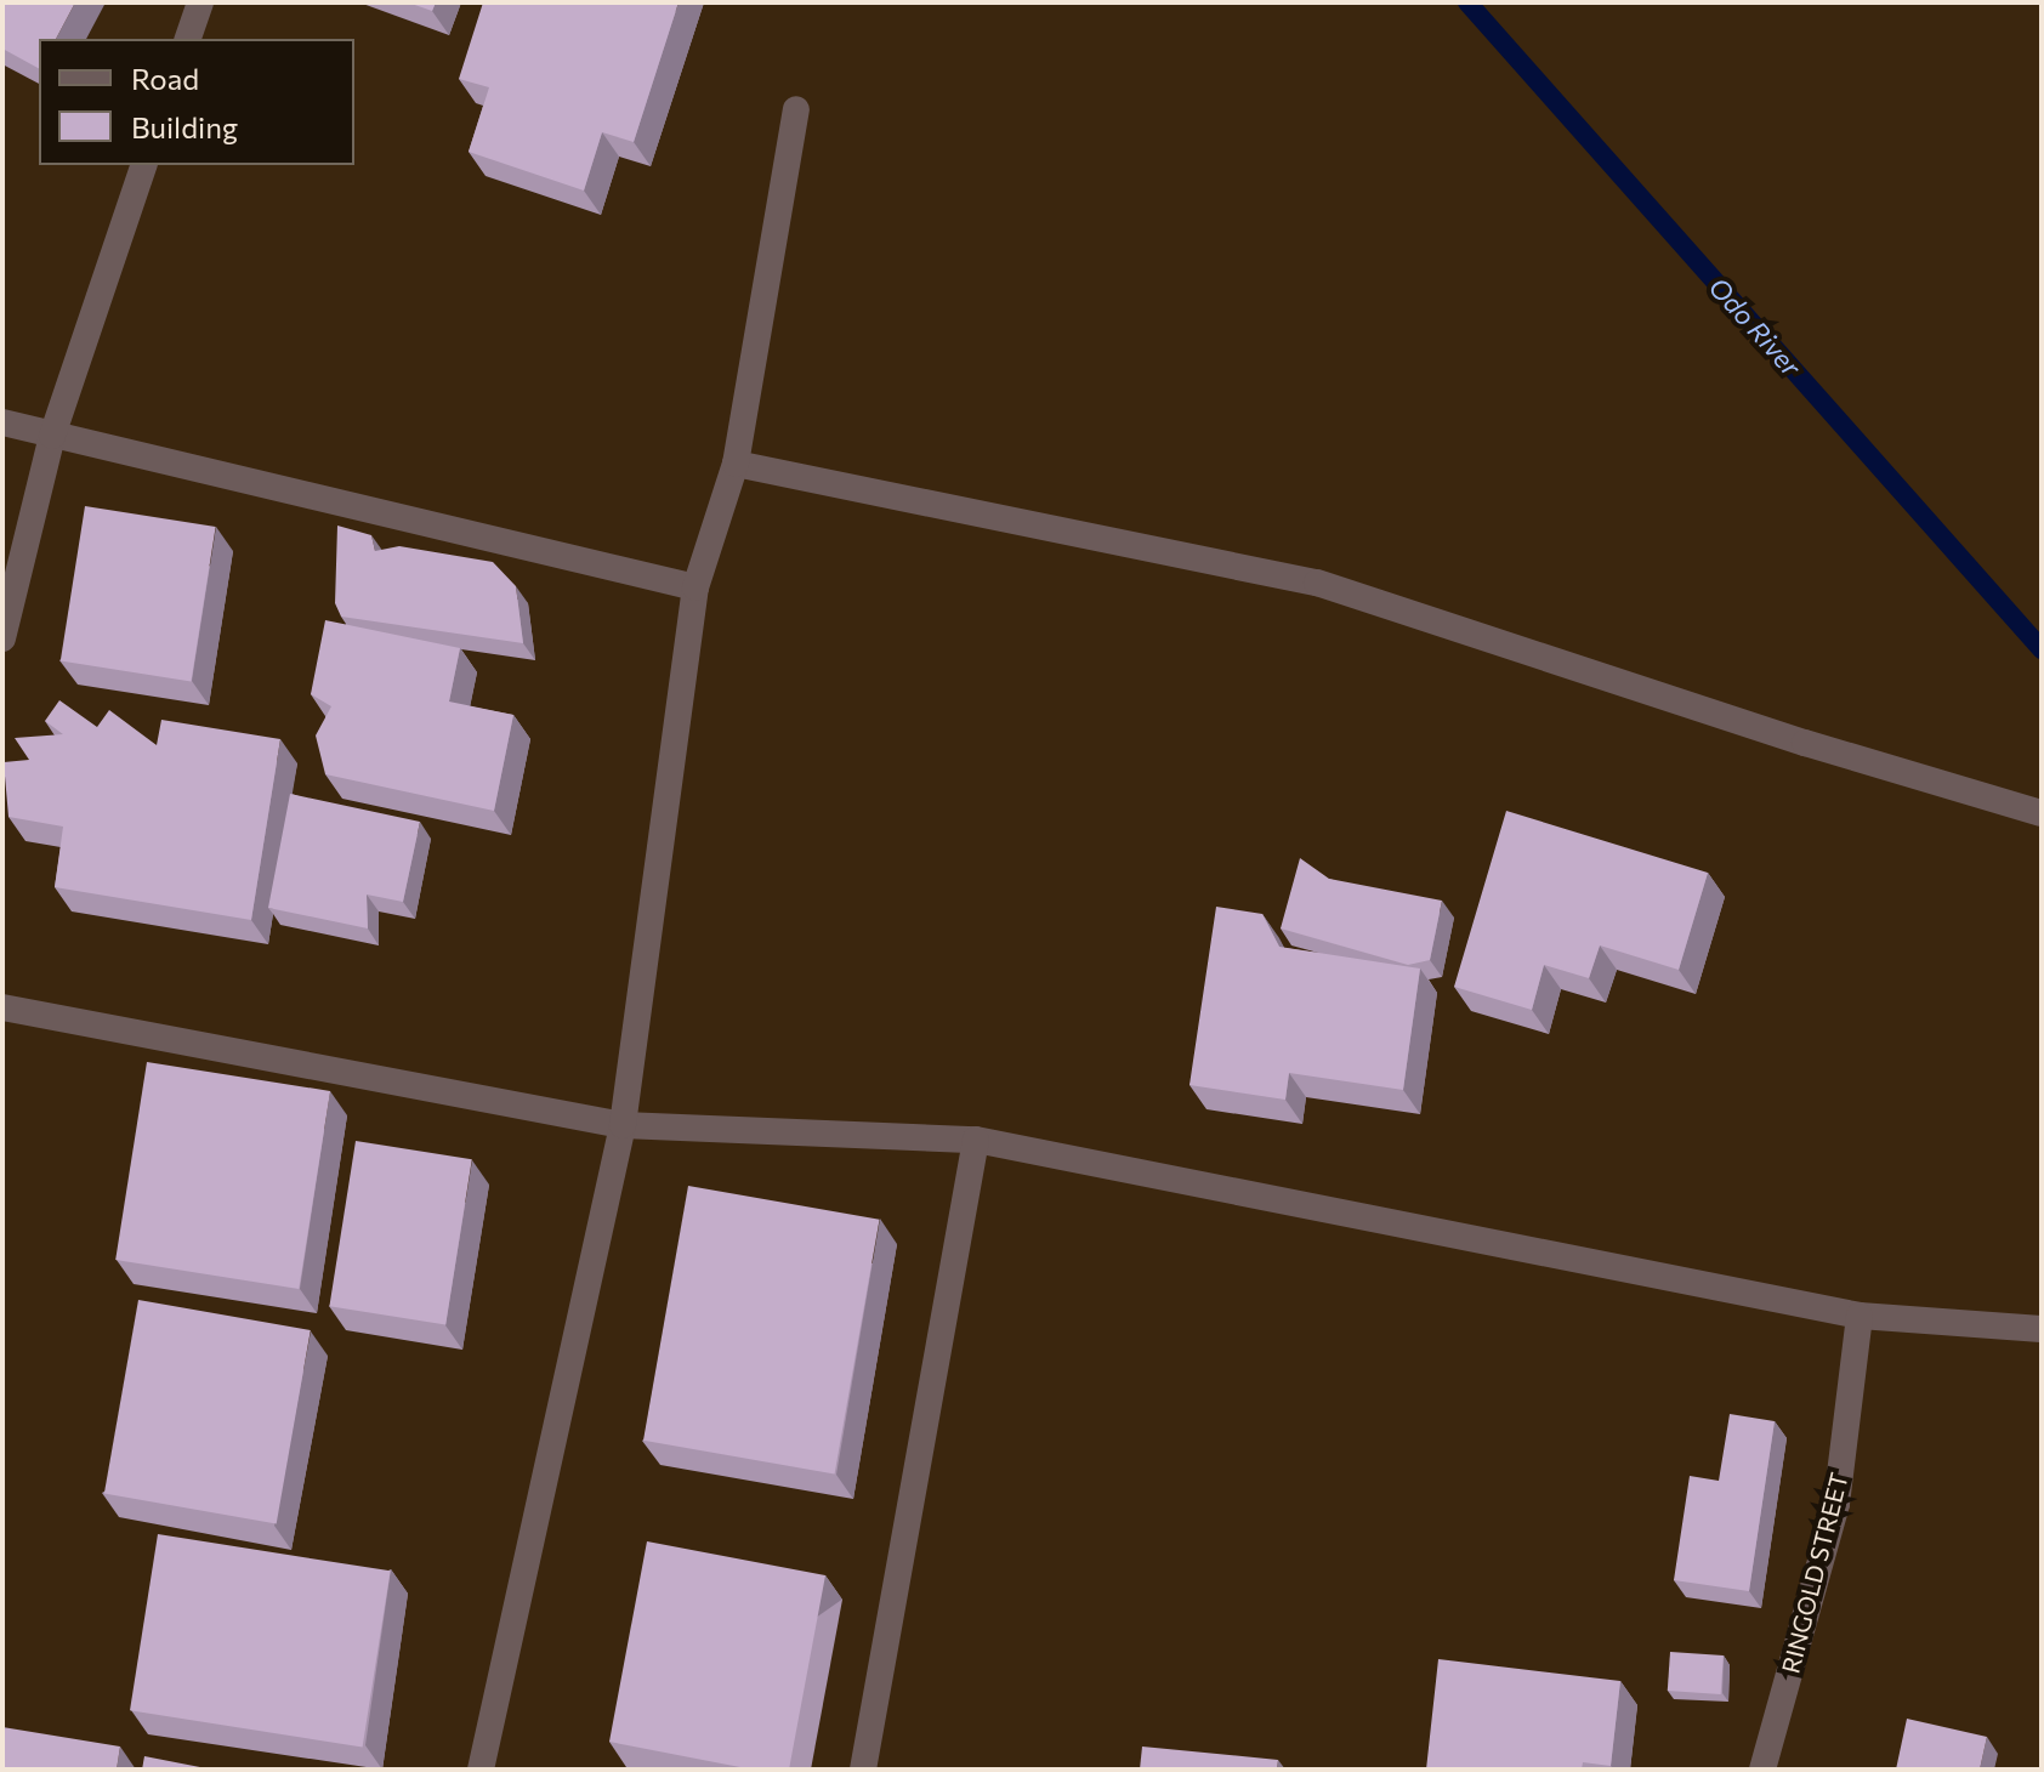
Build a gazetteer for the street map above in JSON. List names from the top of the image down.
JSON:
{
  "streets": {
    "street": ["RINGOLD STREET"]
  },
  "water": ["Odo River"],
  "legend": ["Road", "Building"]
}
